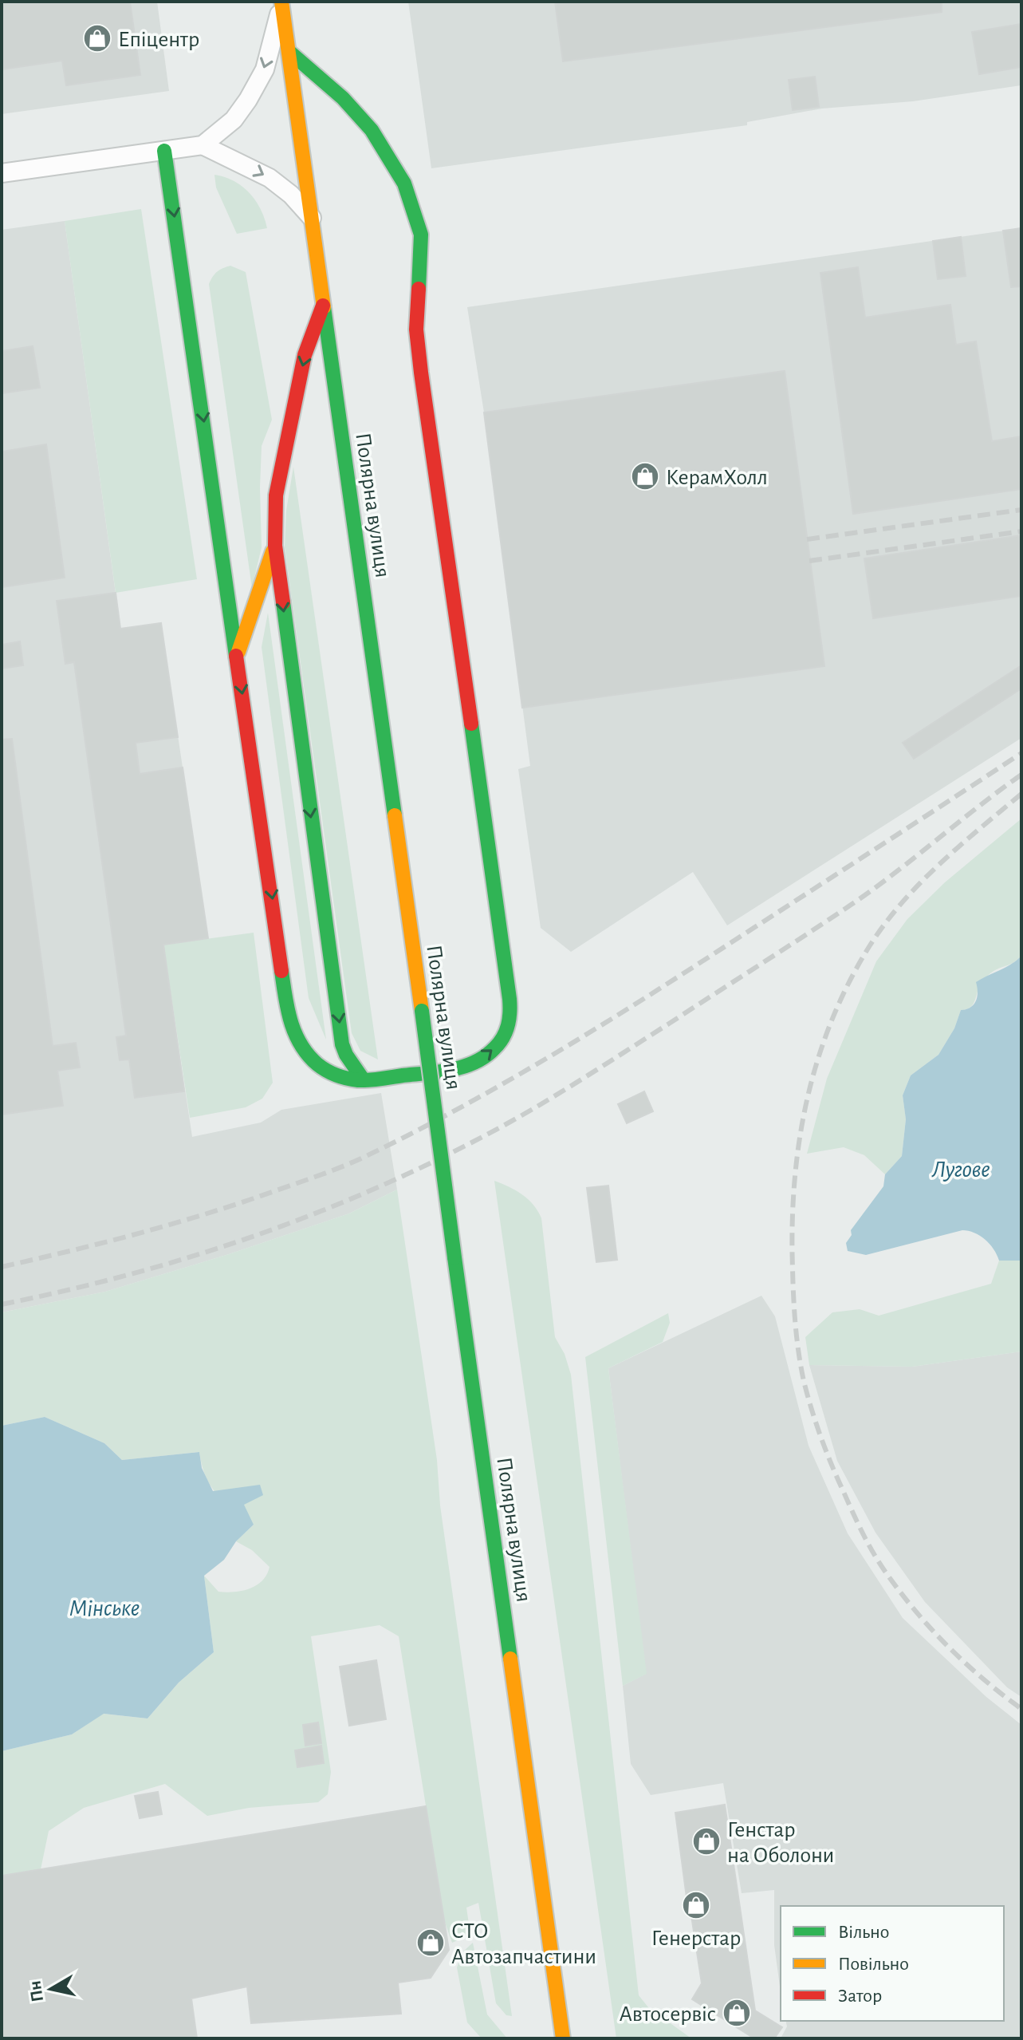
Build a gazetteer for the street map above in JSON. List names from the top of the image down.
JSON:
{
  "streets": {
    "street": ["Полярна вулиця"]
  },
  "water": ["Лугове", "Мінське"],
  "places": {
    "shop": [
      "Епіцентр",
      "КерамХолл",
      "Генстар на Оболони",
      "Генерстар",
      "СТО Автозапчастини",
      "Автосервіс"
    ]
  },
  "legend": ["Вільно", "Повільно", "Затор"],
  "north": "left"
}
